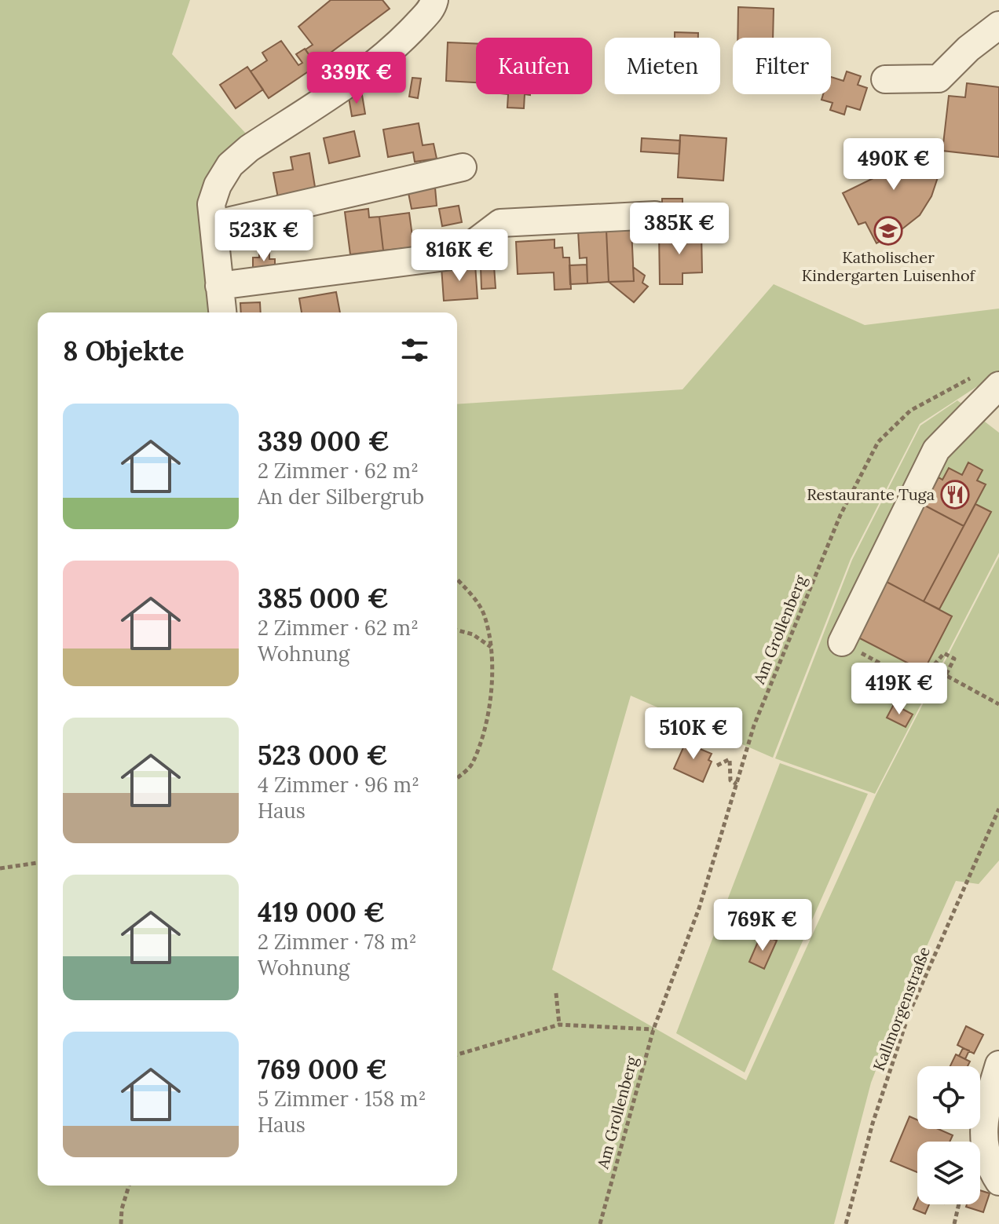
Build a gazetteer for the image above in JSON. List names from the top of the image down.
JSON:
{
  "streets": {
    "path": ["Am Grollenberg", "Kallmorgenstraße"]
  },
  "places": {
    "school or university": ["Katholischer Kindergarten Luisenhof"],
    "restaurant": ["Restaurante Tuga"]
  },
  "page": {
    "chip": ["Kaufen", "Mieten", "Filter"],
    "price": [
      "339K €",
      "490K €",
      "385K €",
      "523K €",
      "816K €",
      "419K €",
      "510K €",
      "769K €"
    ],
    "heading": "8 Objekte",
    "list": [
      {
        "name": "339 000 €",
        "note": "2 Zimmer · 62 m² · An der Silbergrub"
      },
      {
        "name": "385 000 €",
        "note": "2 Zimmer · 62 m² · Wohnung"
      },
      {
        "name": "523 000 €",
        "note": "4 Zimmer · 96 m² · Haus"
      },
      {
        "name": "419 000 €",
        "note": "2 Zimmer · 78 m² · Wohnung"
      },
      {
        "name": "769 000 €",
        "note": "5 Zimmer · 158 m² · Haus"
      }
    ]
  }
}
